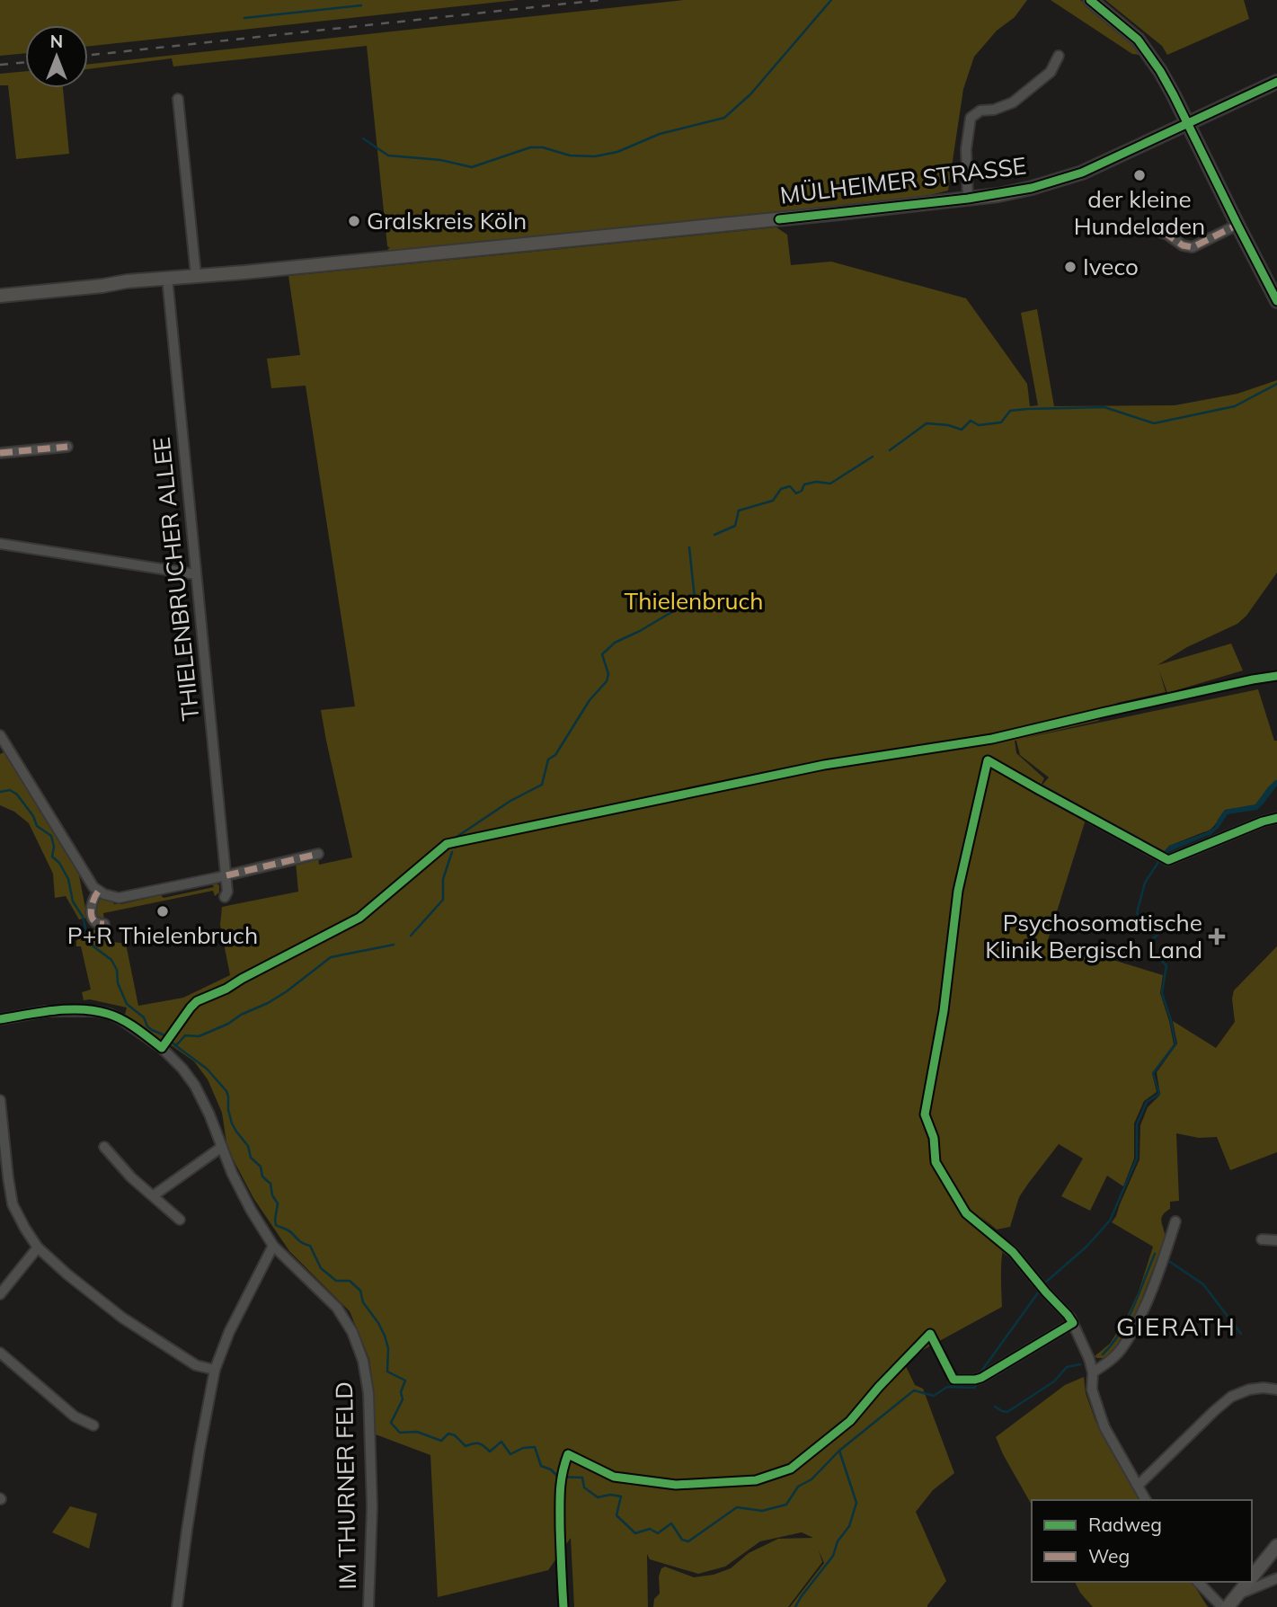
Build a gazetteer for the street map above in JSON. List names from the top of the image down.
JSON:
{
  "streets": {
    "main road": ["MÜLHEIMER STRASSE"],
    "street": ["THIELENBRUCHER ALLEE", "IM THURNER FELD"]
  },
  "crossings": [
    ["MÜLHEIMER STRASSE", "THIELENBRUCHER ALLEE"]
  ],
  "districts": ["GIERATH"],
  "parks": ["Thielenbruch"],
  "places": {
    "other": [
      "der kleine Hundeladen",
      "Gralskreis Köln",
      "Iveco",
      "P+R Thielenbruch"
    ],
    "health": ["Psychosomatische Klinik Bergisch Land"]
  },
  "legend": ["Radweg", "Weg"],
  "north": "top"
}
